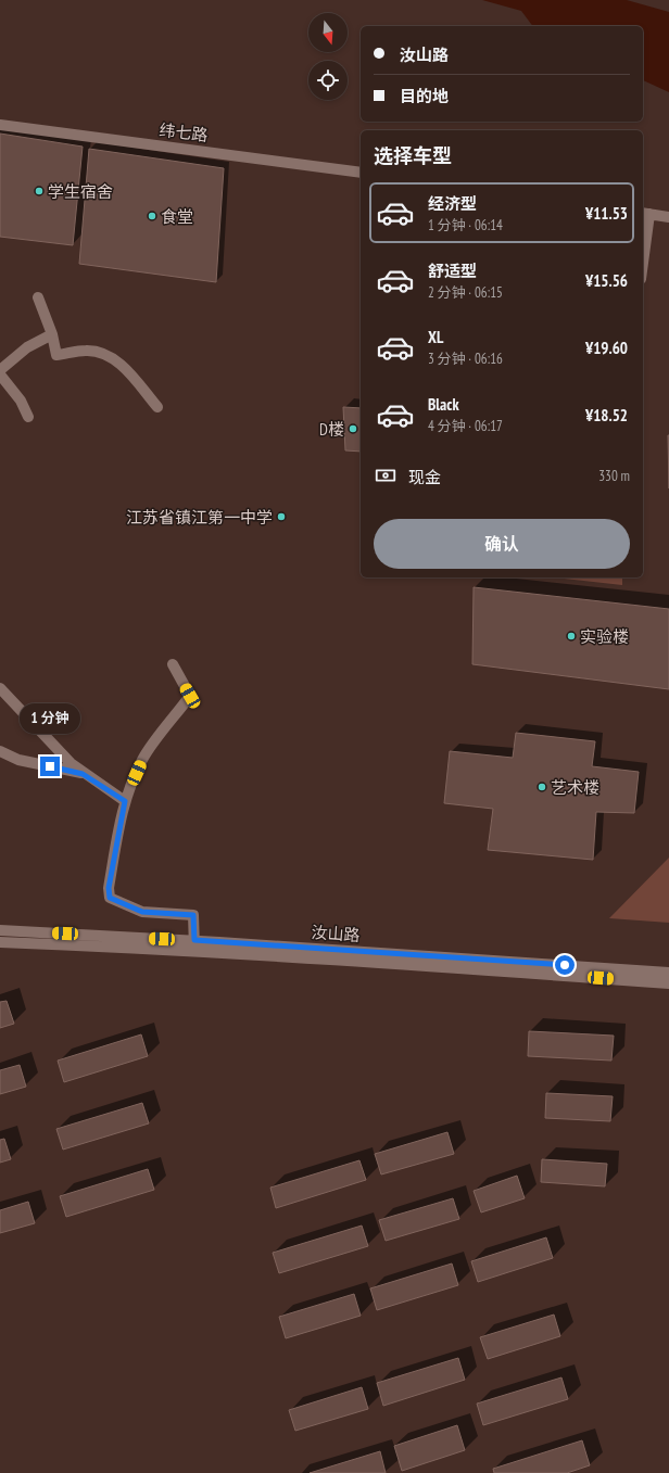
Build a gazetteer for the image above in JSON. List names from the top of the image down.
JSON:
{
  "streets": {
    "street": ["纬七路", "汝山路"]
  },
  "places": [
    "学生宿舍",
    "食堂",
    "D楼",
    "江苏省镇江第一中学",
    "实验楼",
    "艺术楼"
  ],
  "north": "bottom",
  "page": {
    "banner": ["汝山路", "目的地"],
    "heading": "选择车型",
    "list": [
      {
        "name": "经济型",
        "note": "1 分钟 · 06:14",
        "value": "¥11.53"
      },
      {
        "name": "舒适型",
        "note": "2 分钟 · 06:15",
        "value": "¥15.56"
      },
      {
        "name": "XL",
        "note": "3 分钟 · 06:16",
        "value": "¥19.60"
      },
      {
        "name": "Black",
        "note": "4 分钟 · 06:17",
        "value": "¥18.52"
      }
    ],
    "pay": ["现金", "330 m"],
    "buttons": "确认",
    "bubble": "1 分钟"
  }
}
